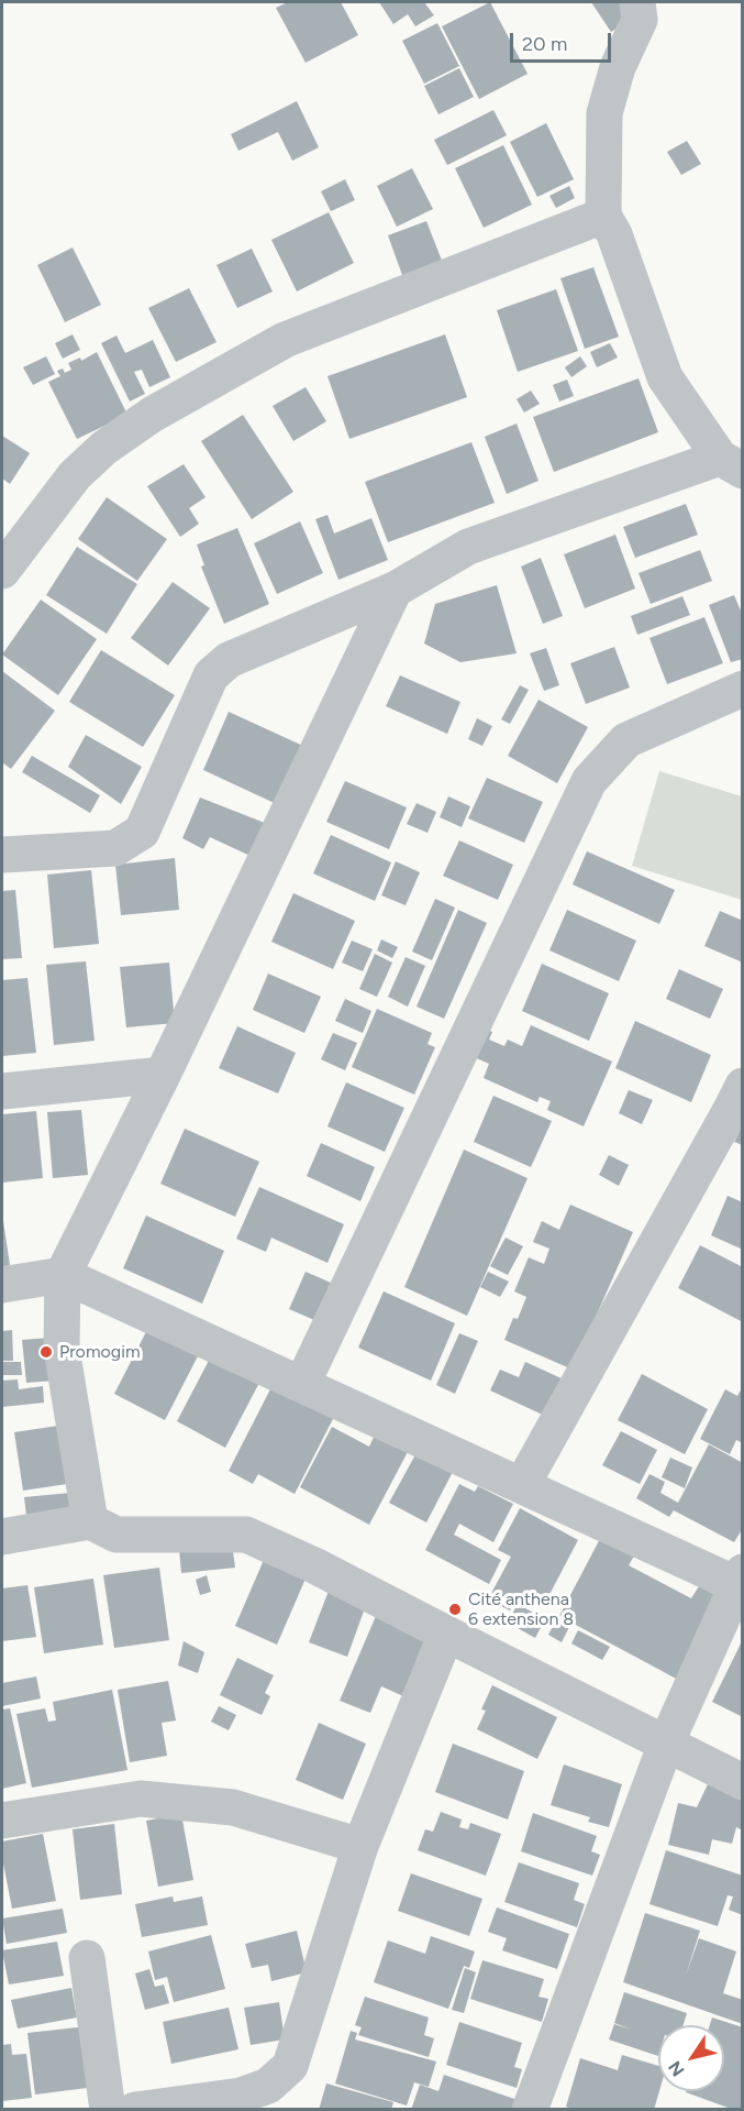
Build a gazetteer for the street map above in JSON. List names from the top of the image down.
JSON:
{
  "places": ["Promogim", "Cité anthena 6 extension 8"],
  "scale_bar": "20 m",
  "north": "bottom left"
}
